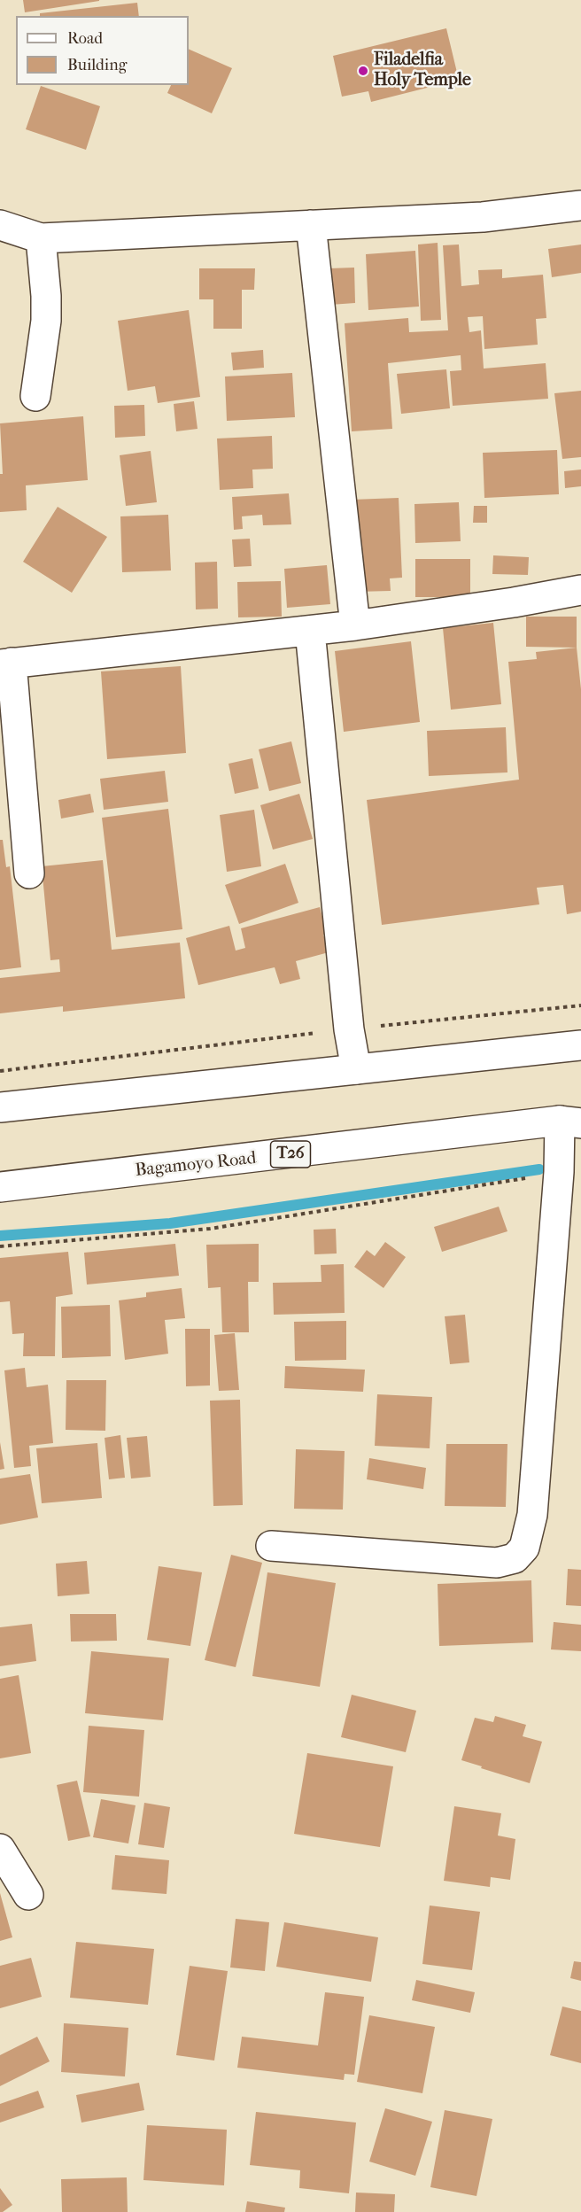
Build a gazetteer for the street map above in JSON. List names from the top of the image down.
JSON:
{
  "streets": {
    "main road": ["T26", "Bagamoyo Road"]
  },
  "places": ["Filadelfia Holy Temple"],
  "legend": ["Road", "Building"]
}
